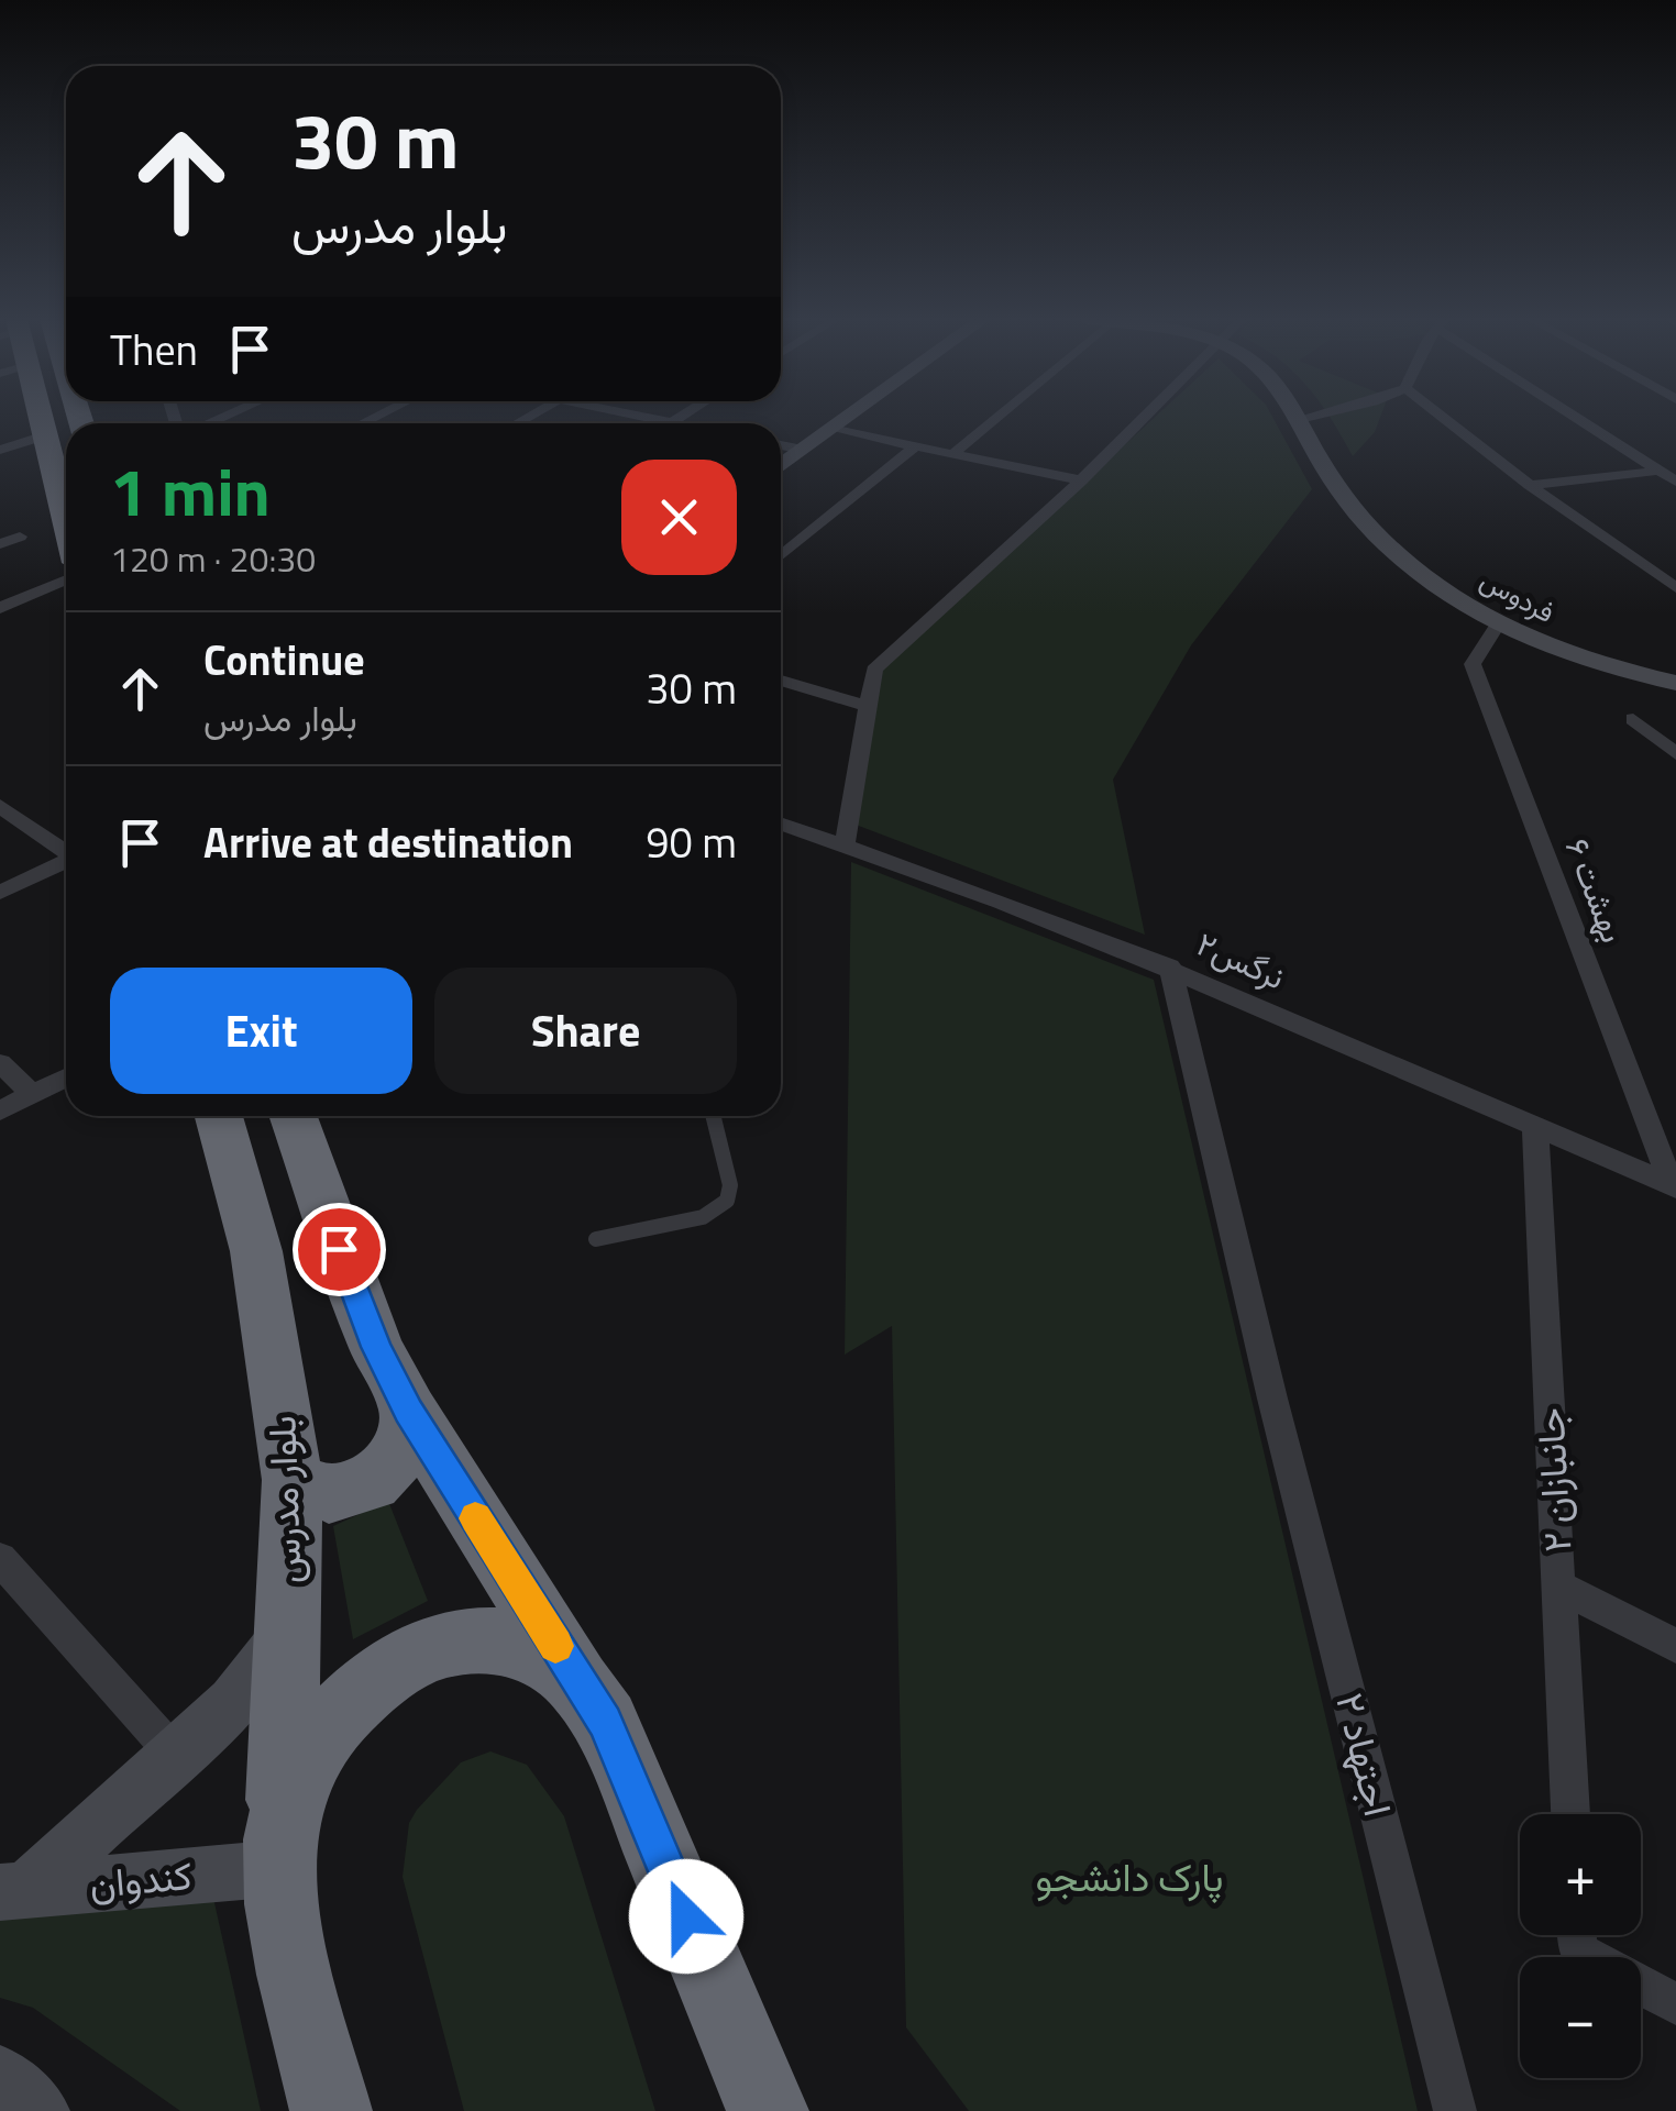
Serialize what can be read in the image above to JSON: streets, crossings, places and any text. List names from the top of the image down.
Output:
{
  "streets": {
    "highway": ["بلوار مدرس"],
    "street": [
      "فردوس",
      "بهشت ۶",
      "نرگس۲",
      "جانبازان ۲",
      "اجتهاد ۲",
      "کندوان"
    ]
  },
  "crossings": [
    ["فردوس", "بهشت ۶"],
    ["بهشت ۶", "نرگس۲"],
    ["نرگس۲", "جانبازان ۲"],
    ["نرگس۲", "اجتهاد ۲"],
    ["بلوار مدرس", "کندوان"]
  ],
  "parks": ["پارک دانشجو"],
  "page": {
    "turn": ["30 m", "بلوار مدرس"],
    "then": "Then",
    "heading": ["1 min", "120 m · 20:30"],
    "list": [
      {
        "name": "Continue",
        "note": "بلوار مدرس",
        "value": "30 m"
      },
      {
        "name": "Arrive at destination",
        "value": "90 m"
      }
    ],
    "buttons": ["Exit", "Share"],
    "map_buttons": ["+", "−"]
  }
}
